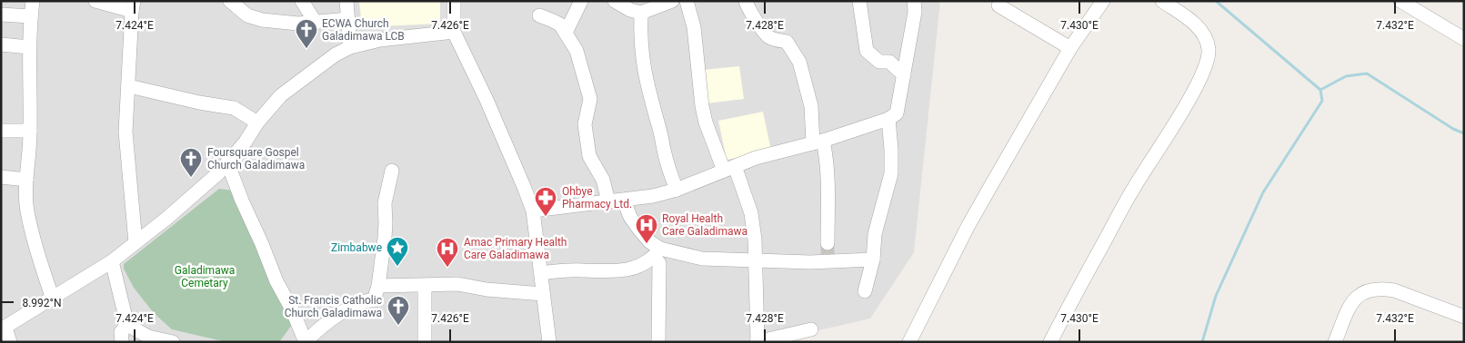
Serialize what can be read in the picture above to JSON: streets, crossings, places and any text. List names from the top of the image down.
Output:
{
  "parks": ["Galadimawa Cemetary"],
  "places": {
    "church": ["ECWA Church Galadimawa LCB", "Foursquare Gospel Church Galadimawa", "St. Francis Catholic Church Galadimawa"],
    "pharmacy": ["Ohbye Pharmacy Ltd."],
    "hospital": ["Royal Health Care Galadimawa", "Amac Primary Health Care Galadimawa"],
    "place": ["Zimbabwe"]
  },
  "coordinates": [
    "7.424°E",
    "7.426°E",
    "7.428°E",
    "7.430°E",
    "7.432°E",
    "8.992°N"
  ]
}
